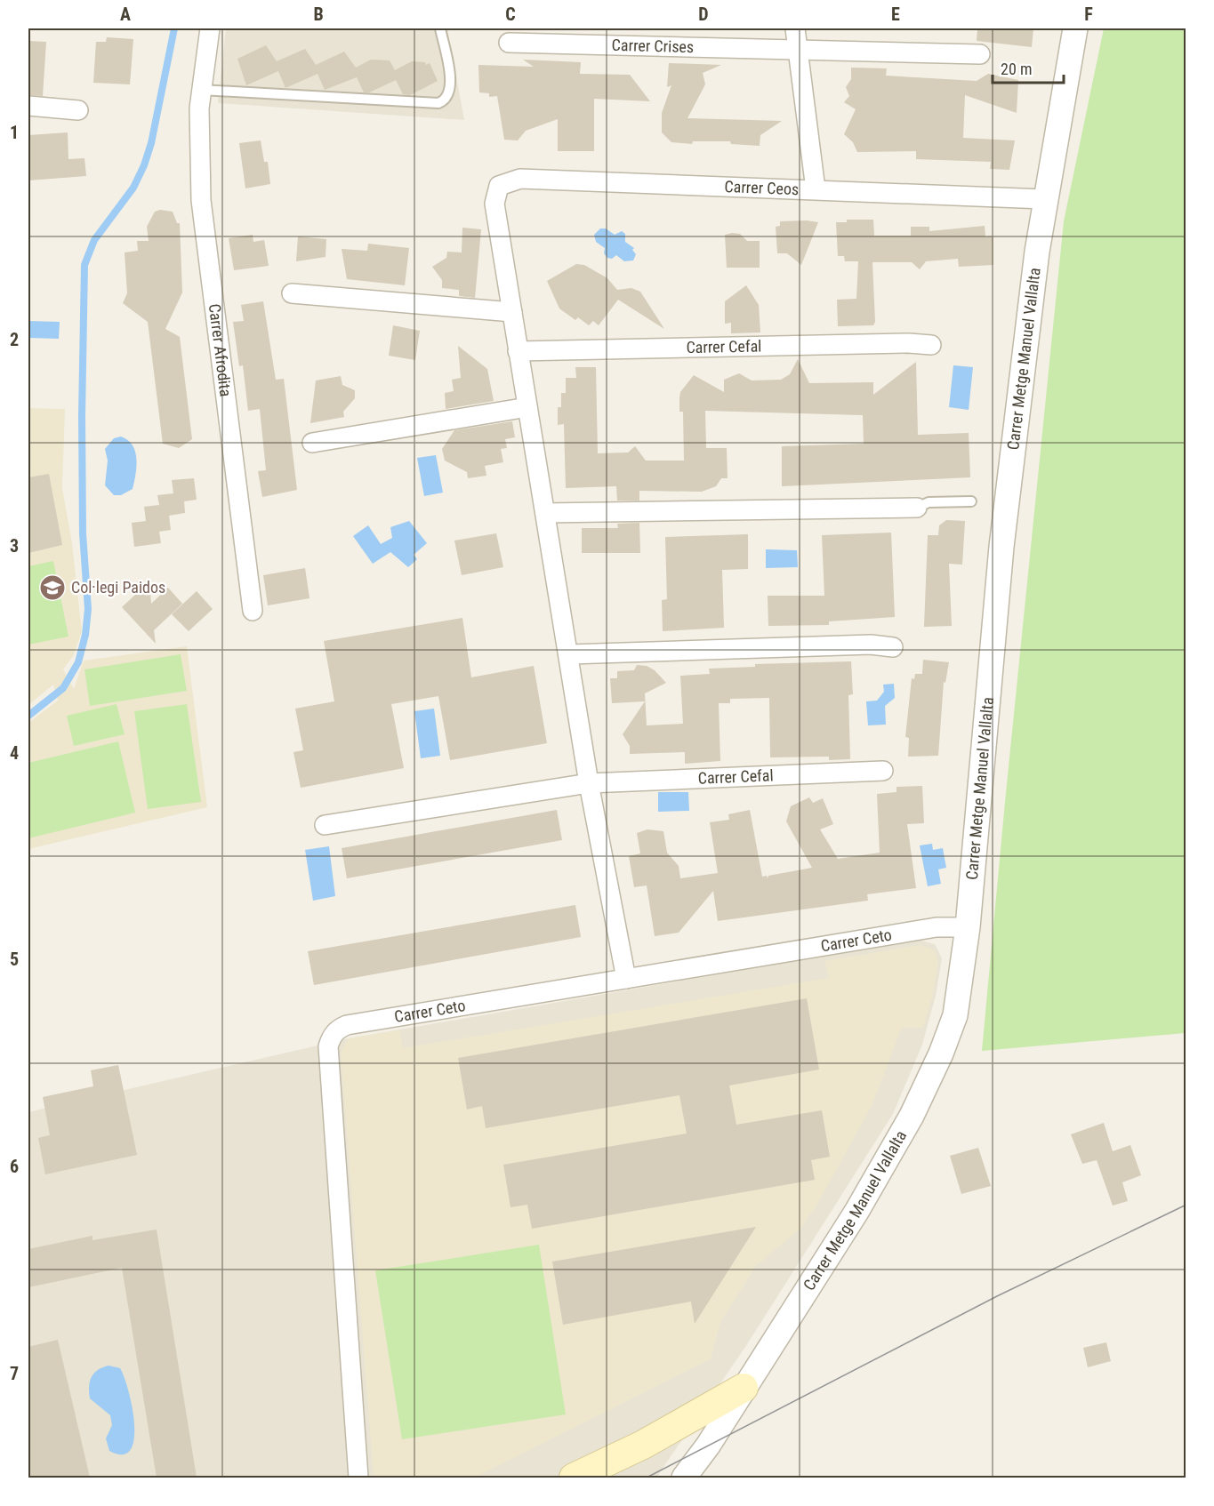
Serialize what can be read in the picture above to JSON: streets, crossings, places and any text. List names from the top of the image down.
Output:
{
  "streets": {
    "street": [
      "Carrer Crises",
      "Carrer Ceos",
      "Carrer Cefal",
      "Carrer Afrodita",
      "Carrer Metge Manuel Vallalta",
      "Carrer Ceto"
    ]
  },
  "crossings": [
    ["Carrer Ceos", "Carrer Metge Manuel Vallalta"],
    ["Carrer Metge Manuel Vallalta", "Carrer Ceto"]
  ],
  "places": {
    "school or university": ["Col·legi Paidos"]
  },
  "scale_bar": "20 m",
  "grid": {
    "columns": [
      "A",
      "B",
      "C",
      "D",
      "E",
      "F"
    ],
    "rows": [
      "1",
      "2",
      "3",
      "4",
      "5",
      "6",
      "7"
    ]
  }
}
